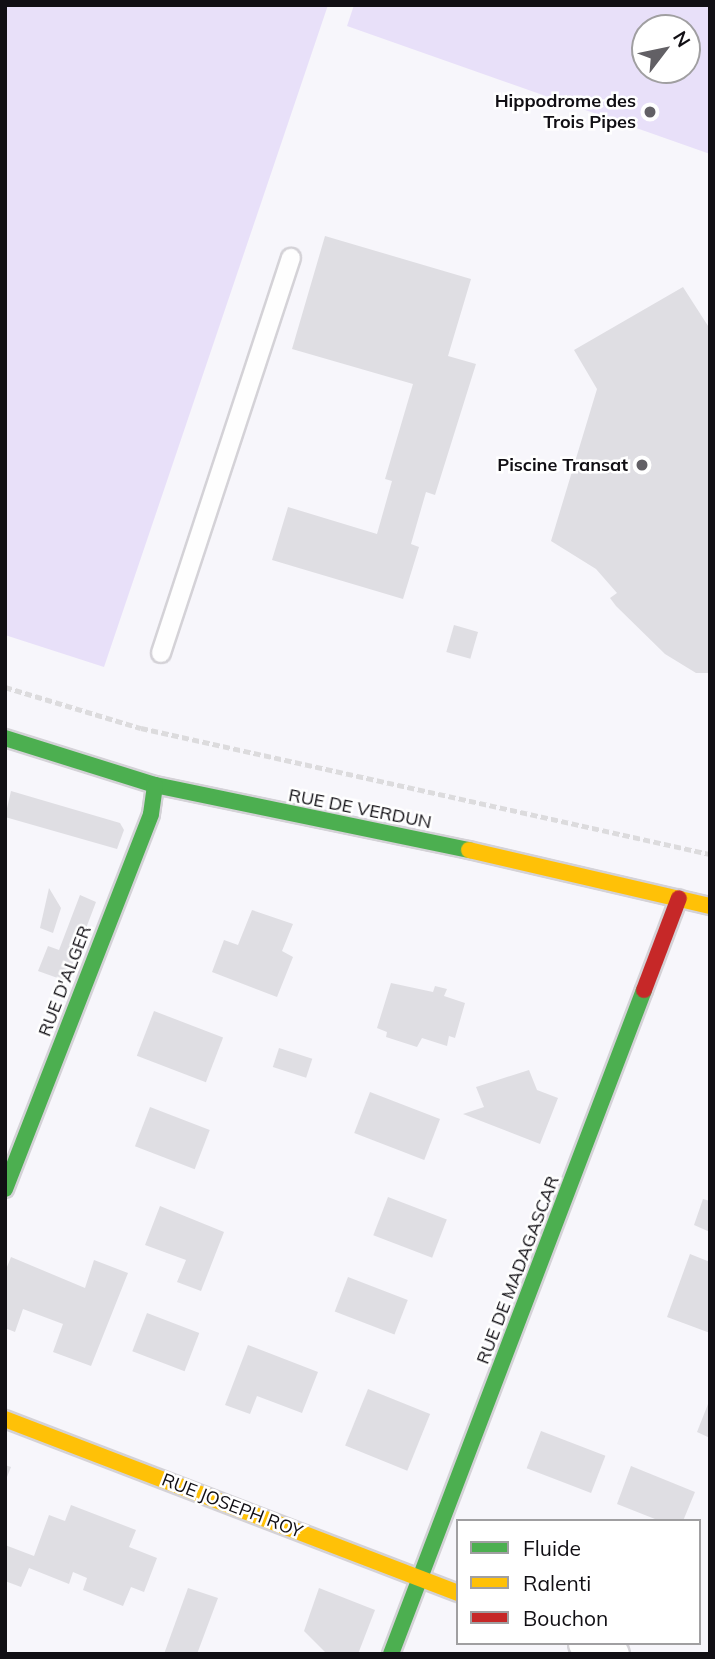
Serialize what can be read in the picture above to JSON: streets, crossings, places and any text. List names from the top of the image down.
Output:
{
  "streets": {
    "street": [
      "RUE DE VERDUN",
      "RUE D'ALGER",
      "RUE DE MADAGASCAR",
      "RUE JOSEPH ROY"
    ]
  },
  "crossings": [
    ["RUE DE VERDUN", "RUE D'ALGER"],
    ["RUE DE VERDUN", "RUE DE MADAGASCAR"],
    ["RUE DE MADAGASCAR", "RUE JOSEPH ROY"]
  ],
  "places": ["Hippodrome des Trois Pipes", "Piscine Transat"],
  "legend": ["Fluide", "Ralenti", "Bouchon"],
  "north": "top right"
}
